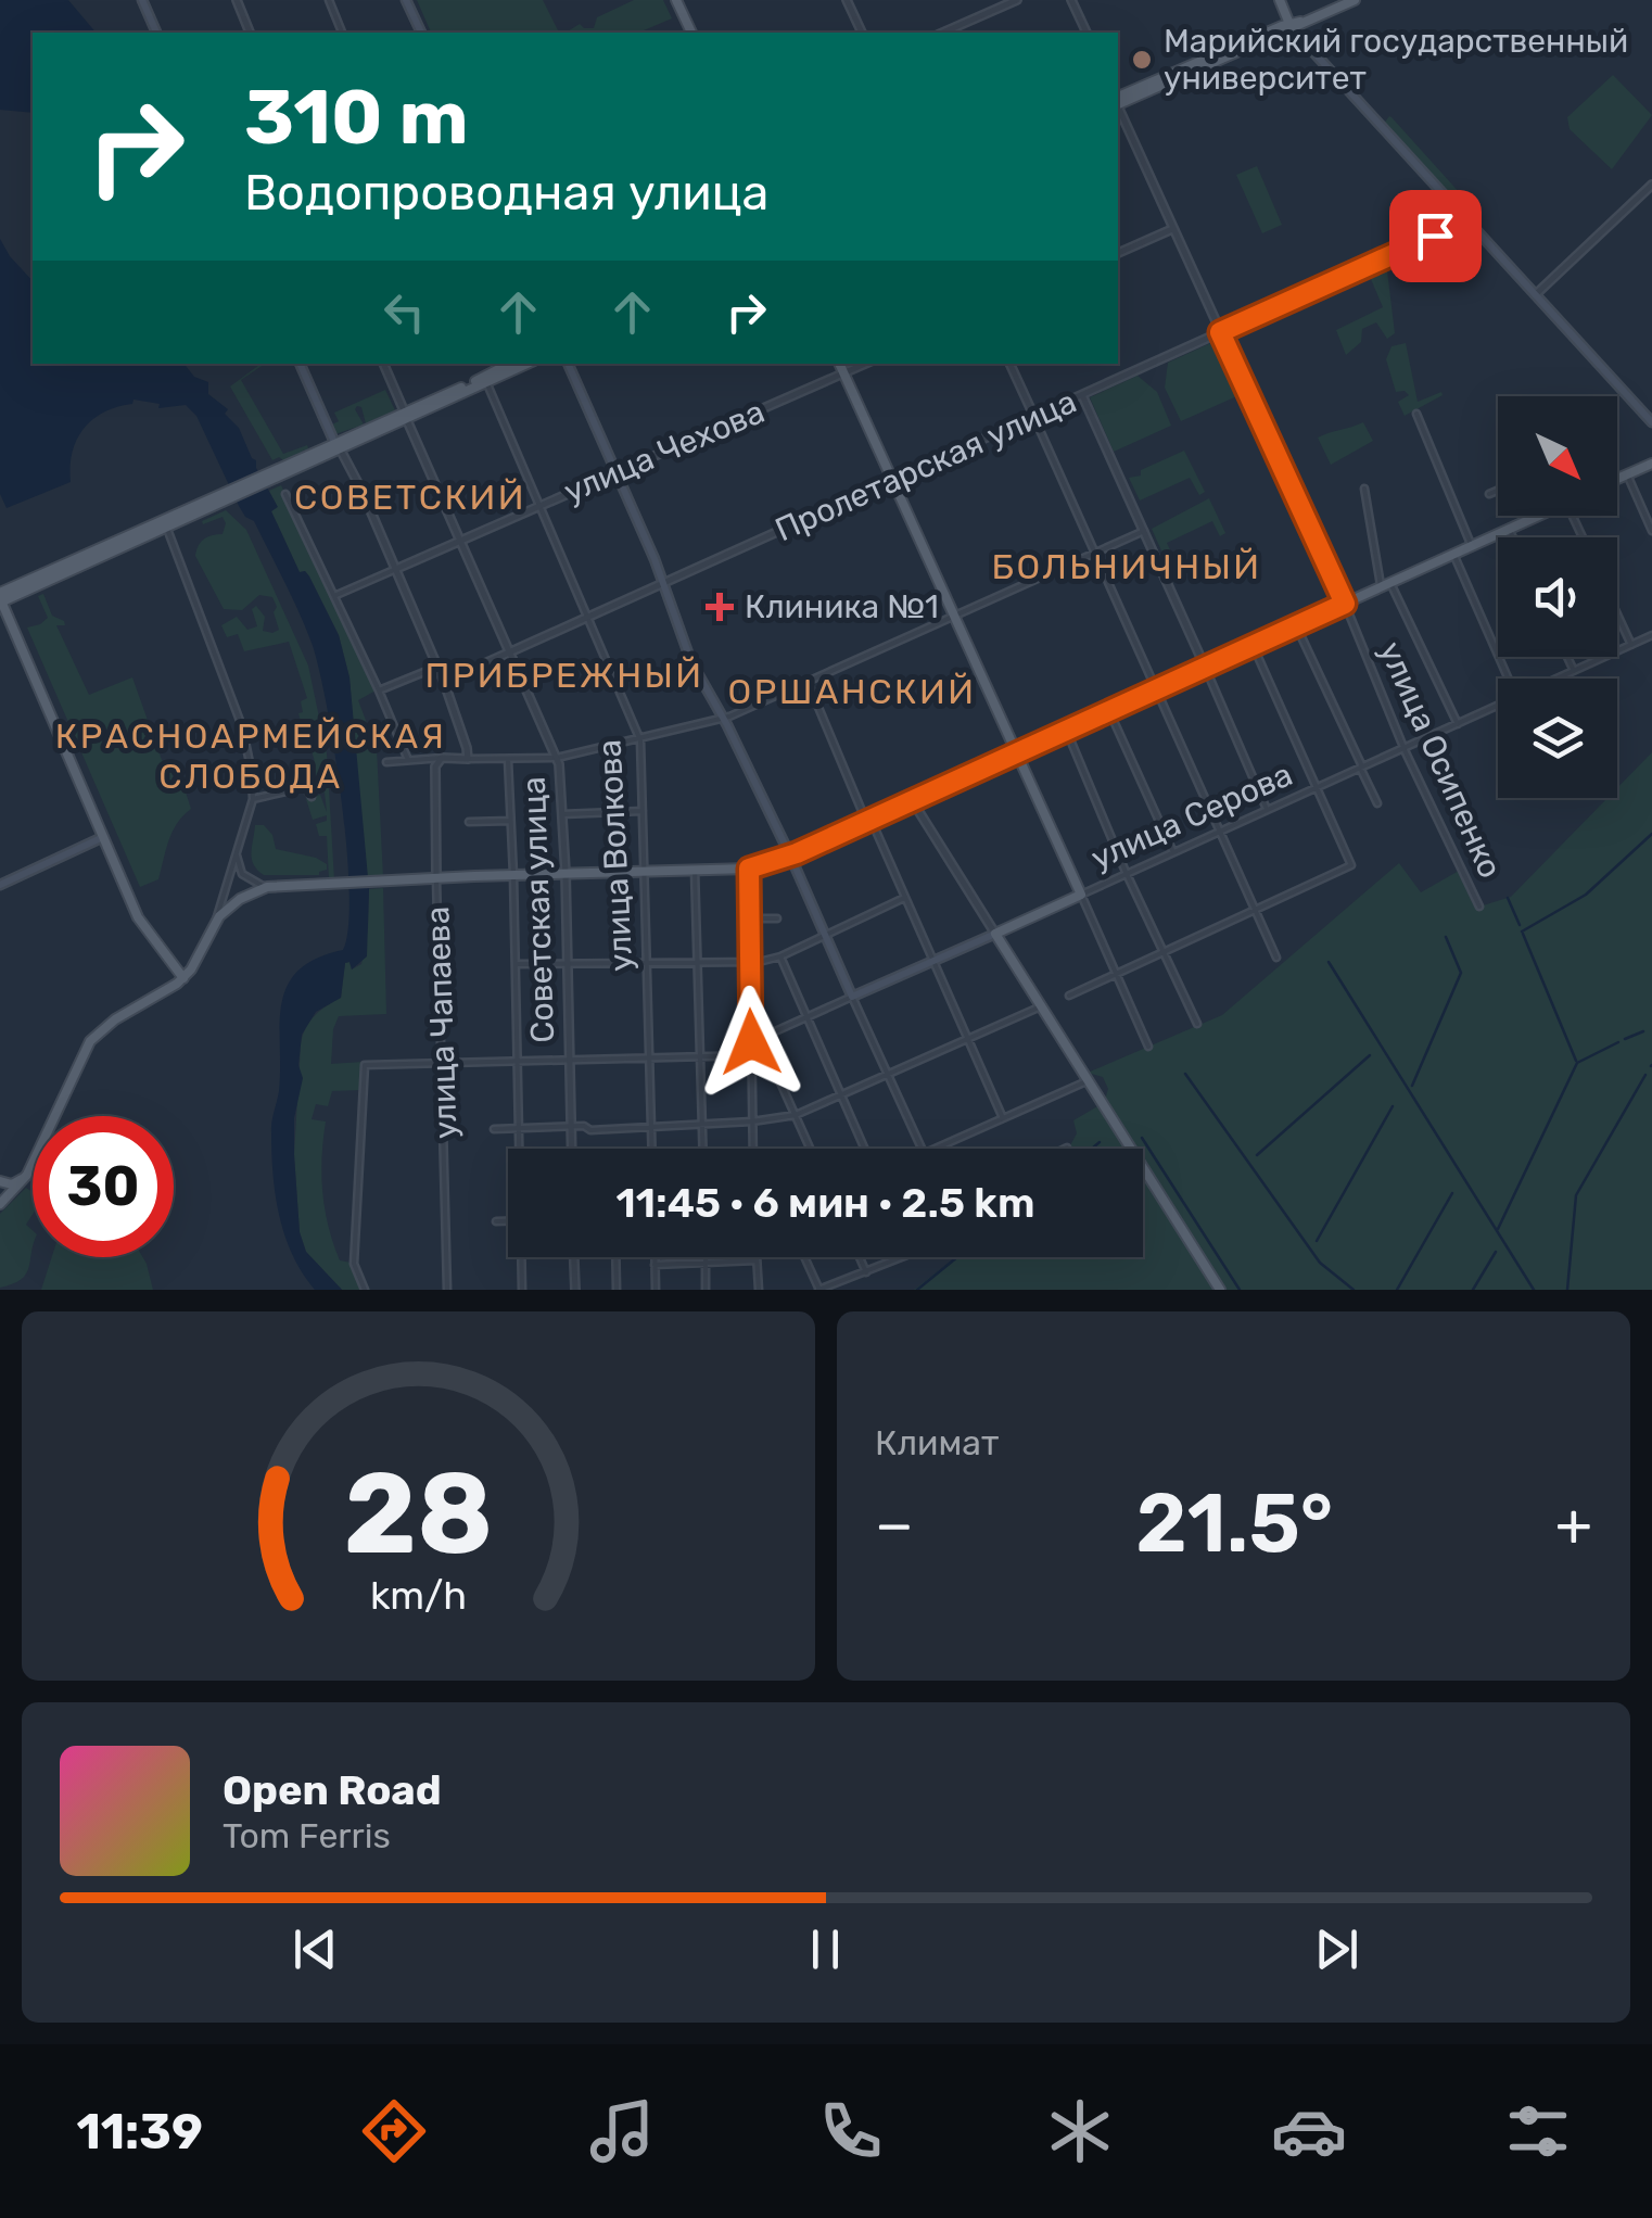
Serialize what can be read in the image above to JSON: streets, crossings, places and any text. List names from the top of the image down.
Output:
{
  "streets": {
    "main road": ["улица Серова"],
    "street": [
      "улица Чехова",
      "Пролетарская улица",
      "улица Осипенко",
      "улица Волкова",
      "Советская улица",
      "улица Чапаева"
    ]
  },
  "crossings": [
    ["улица Чехова", "улица Волкова"],
    ["улица Чехова", "Советская улица"],
    ["Пролетарская улица", "улица Осипенко"],
    ["Пролетарская улица", "улица Волкова"],
    ["Пролетарская улица", "Советская улица"],
    ["улица Осипенко", "улица Серова"]
  ],
  "districts": [
    "СОВЕТСКИЙ",
    "БОЛЬНИЧНЫЙ",
    "ПРИБРЕЖНЫЙ",
    "ОРШАНСКИЙ",
    "КРАСНОАРМЕЙСКАЯ СЛОБОДА"
  ],
  "places": {
    "other": ["Марийский государственный университет"],
    "health": ["Клиника №1"]
  },
  "north": "bottom right",
  "page": {
    "turn": ["310 m", "Водопроводная улица"],
    "limit": "30",
    "trip": "11:45 · 6 мин · 2.5 km",
    "tile": "Климат",
    "heat": ["−", "21.5°", "+"],
    "song": ["Open Road", "Tom Ferris"],
    "tabs": "11:39",
    "gauge": ["28", "km/h"]
  }
}
